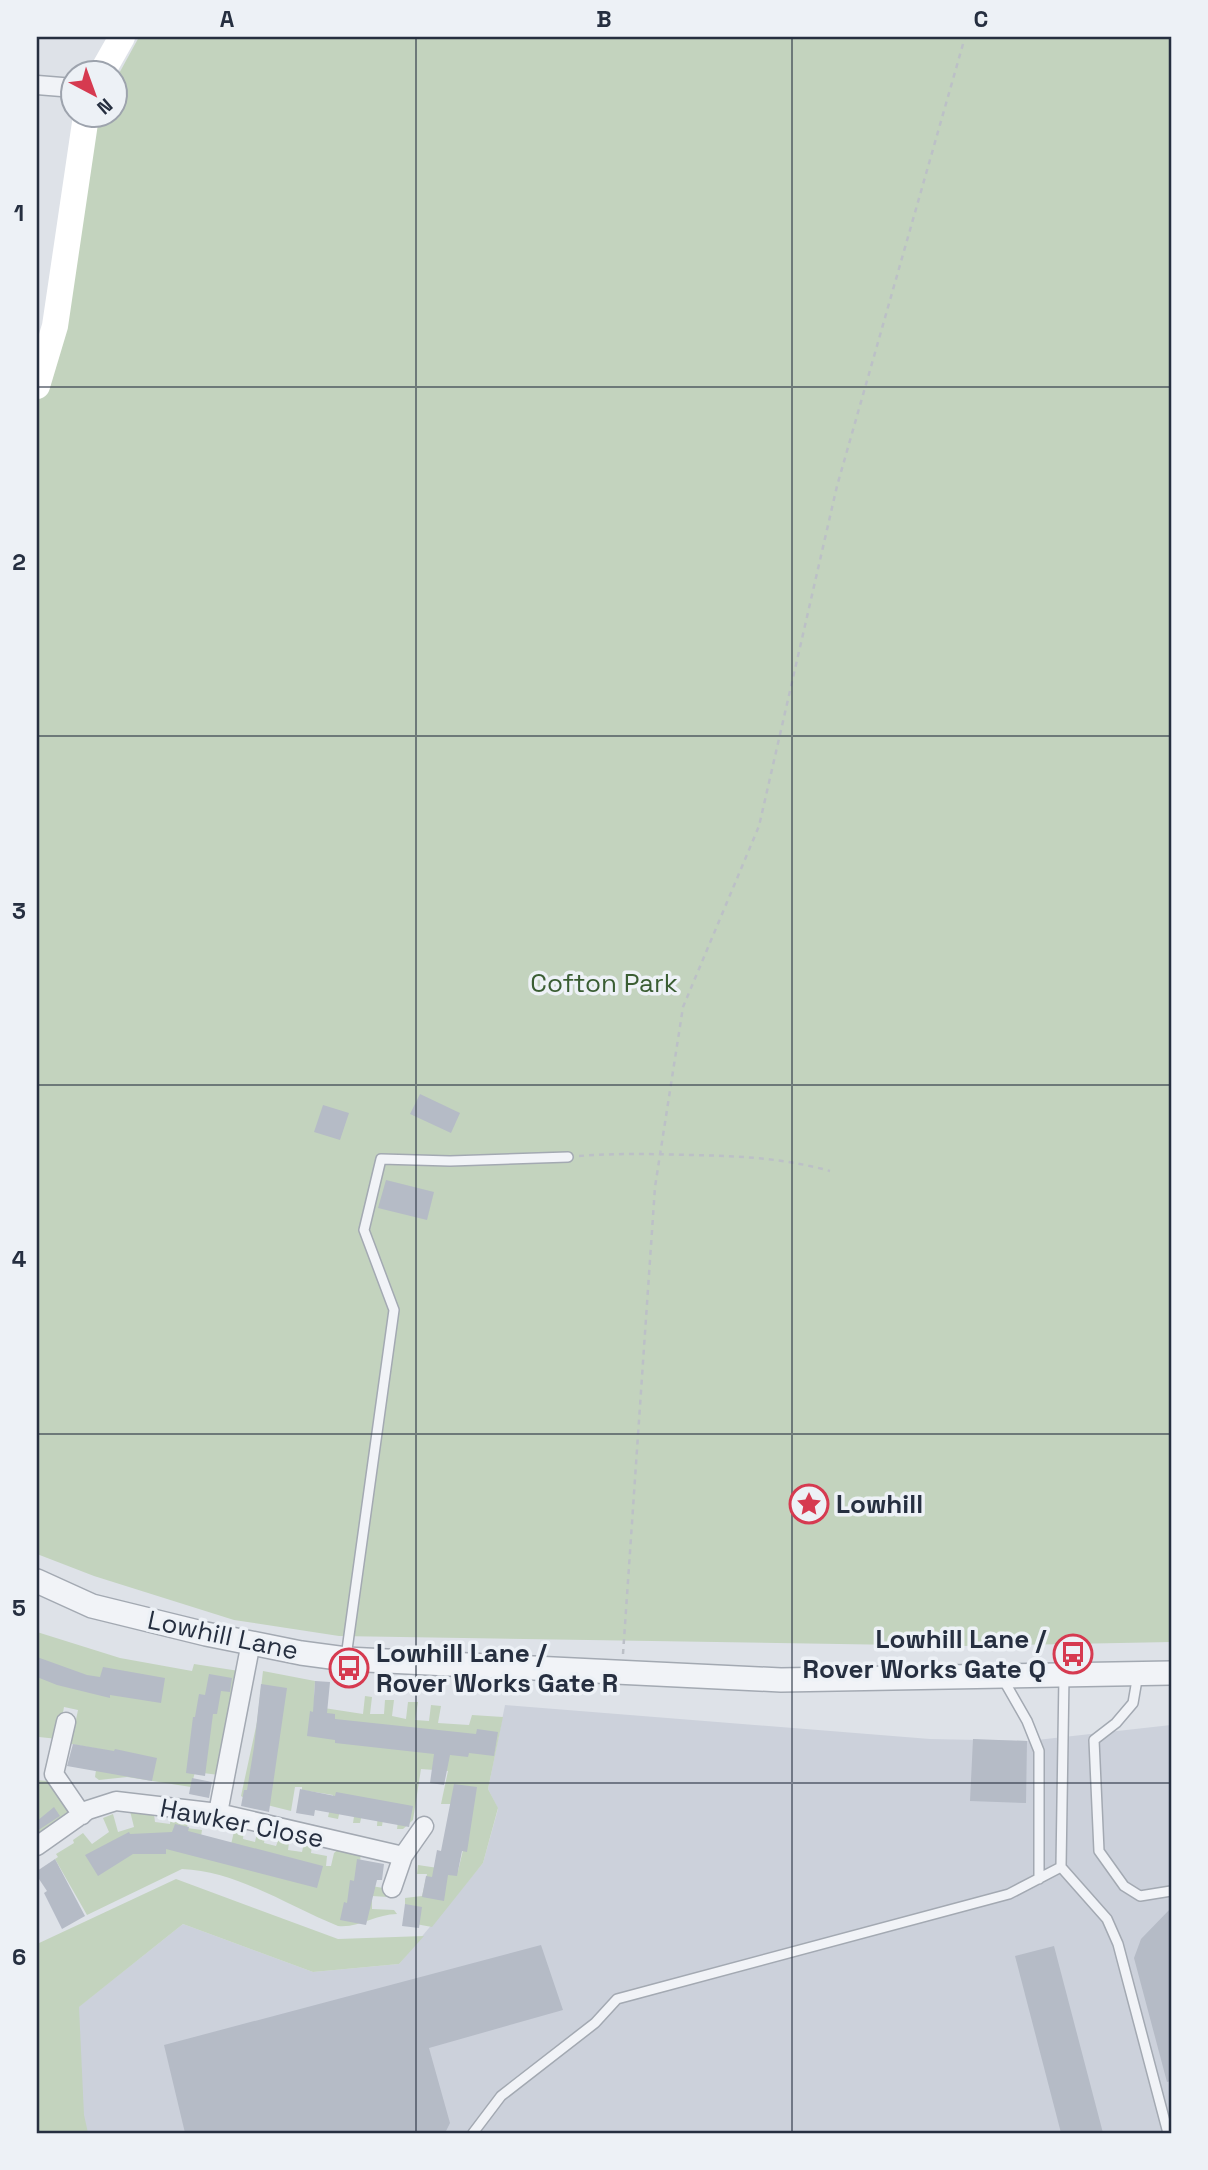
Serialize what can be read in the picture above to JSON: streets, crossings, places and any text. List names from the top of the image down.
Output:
{
  "streets": {
    "street": ["Lowhill Lane", "Hawker Close"]
  },
  "parks": ["Cofton Park"],
  "places": {
    "place": ["Lowhill"],
    "bus stop": ["Lowhill Lane / Rover Works Gate Q", "Lowhill Lane / Rover Works Gate R"]
  },
  "north": "bottom right",
  "grid": {
    "columns": ["A", "B", "C"],
    "rows": [
      "1",
      "2",
      "3",
      "4",
      "5",
      "6"
    ]
  }
}
